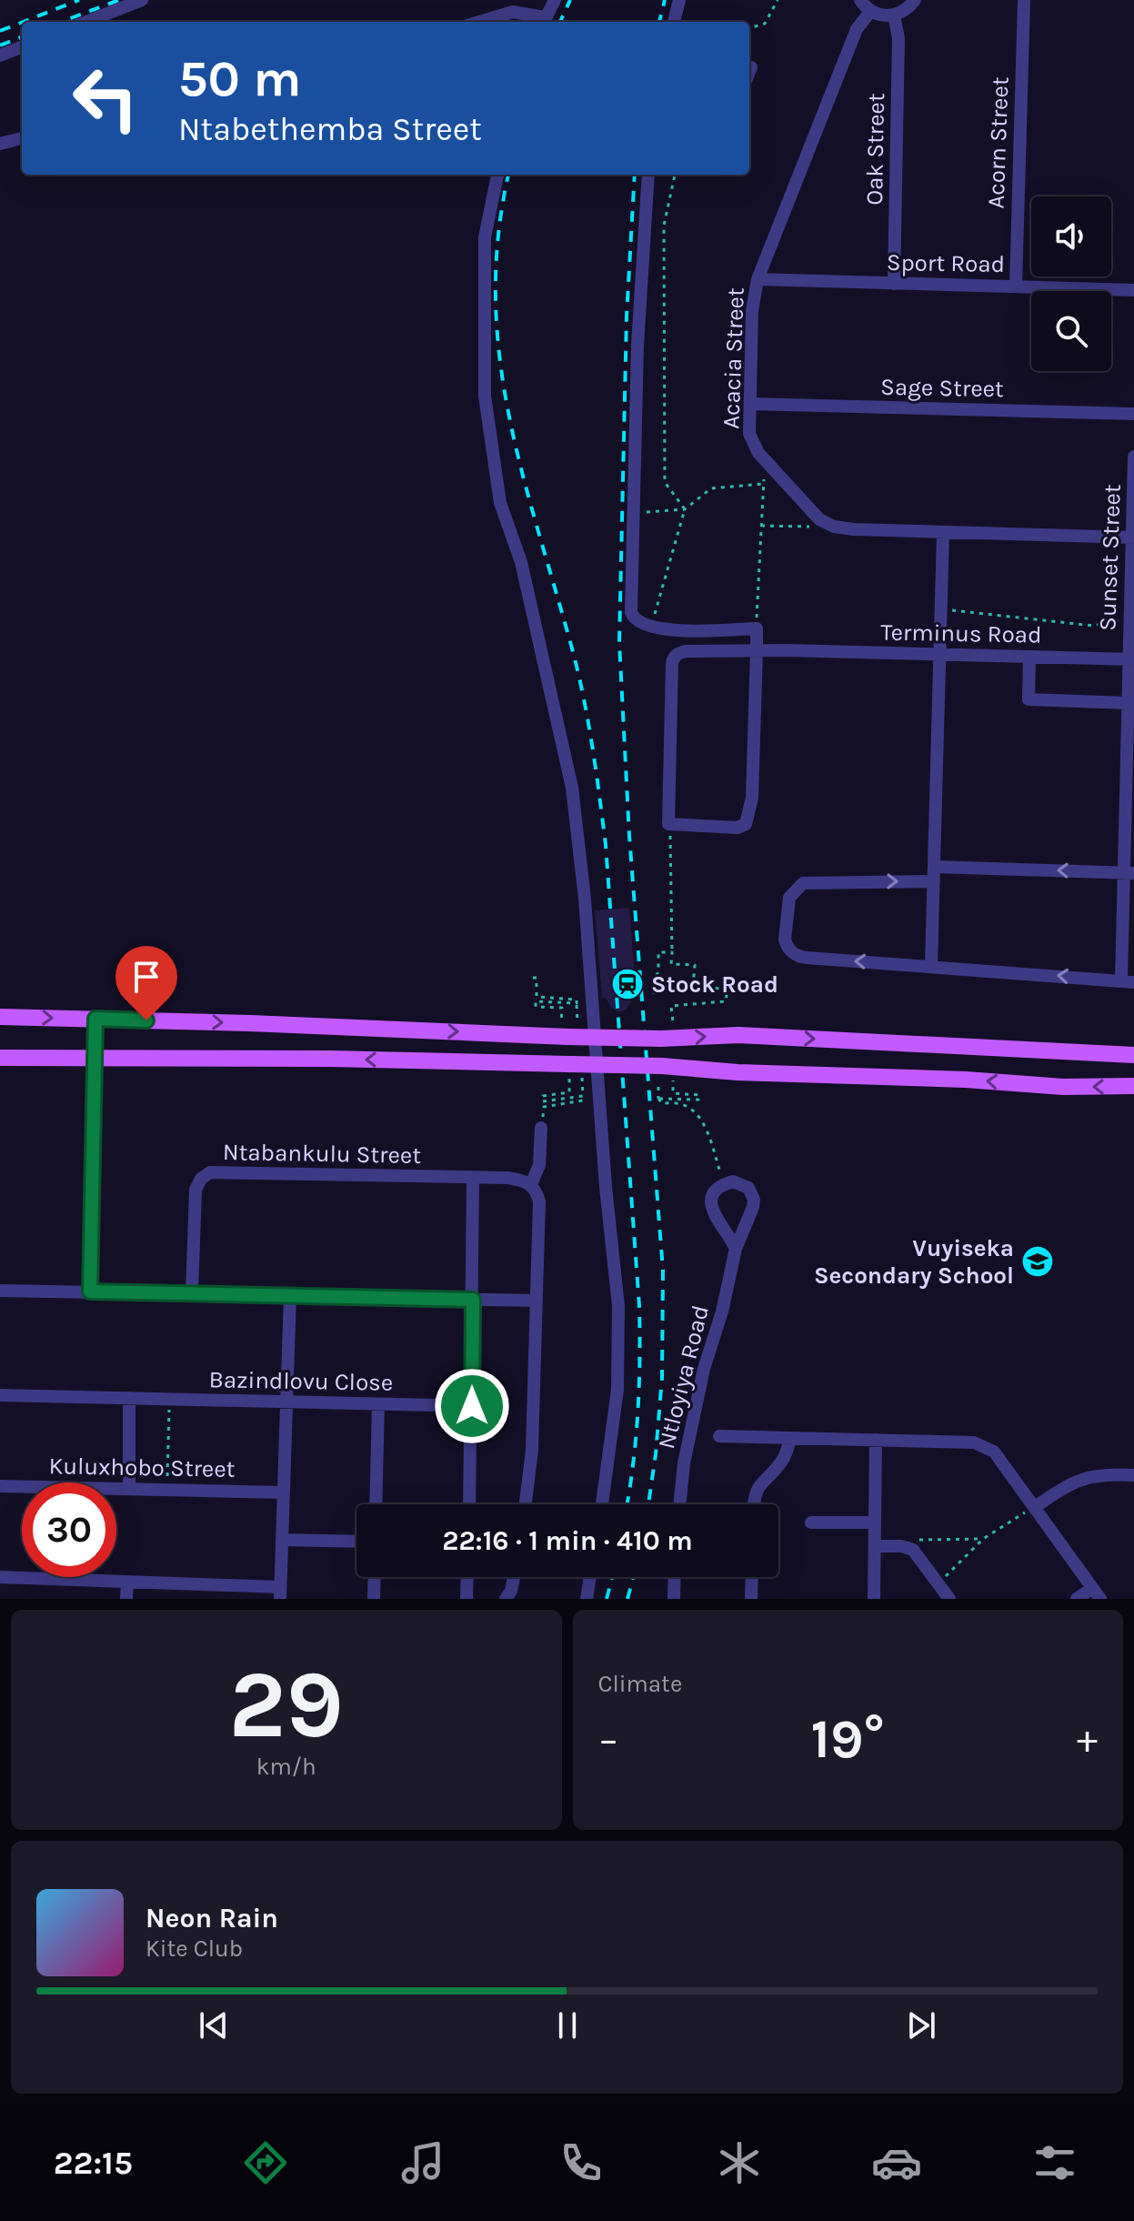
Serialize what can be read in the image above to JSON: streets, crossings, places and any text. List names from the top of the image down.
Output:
{
  "streets": {
    "street": [
      "Acorn Street",
      "Oak Street",
      "Sport Road",
      "Acacia Street",
      "Sage Street",
      "Sunset Street",
      "Terminus Road",
      "Ntabankulu Street",
      "Ntloyiya Road",
      "Bazindlovu Close",
      "Kuluxhobo Street"
    ]
  },
  "crossings": [
    ["Acorn Street", "Sport Road"],
    ["Oak Street", "Sport Road"],
    ["Sport Road", "Acacia Street"],
    ["Acacia Street", "Sage Street"],
    ["Acacia Street", "Sunset Street"],
    ["Sunset Street", "Terminus Road"]
  ],
  "places": {
    "station": ["Stock Road"],
    "school or university": ["Vuyiseka Secondary School"]
  },
  "page": {
    "turn": ["50 m", "Ntabethemba Street"],
    "limit": "30",
    "trip": "22:16 · 1 min · 410 m",
    "tile": [
      ["29", "km/h"],
      "Climate"
    ],
    "heat": ["−", "19°", "+"],
    "song": ["Neon Rain", "Kite Club"],
    "tabs": "22:15"
  }
}
